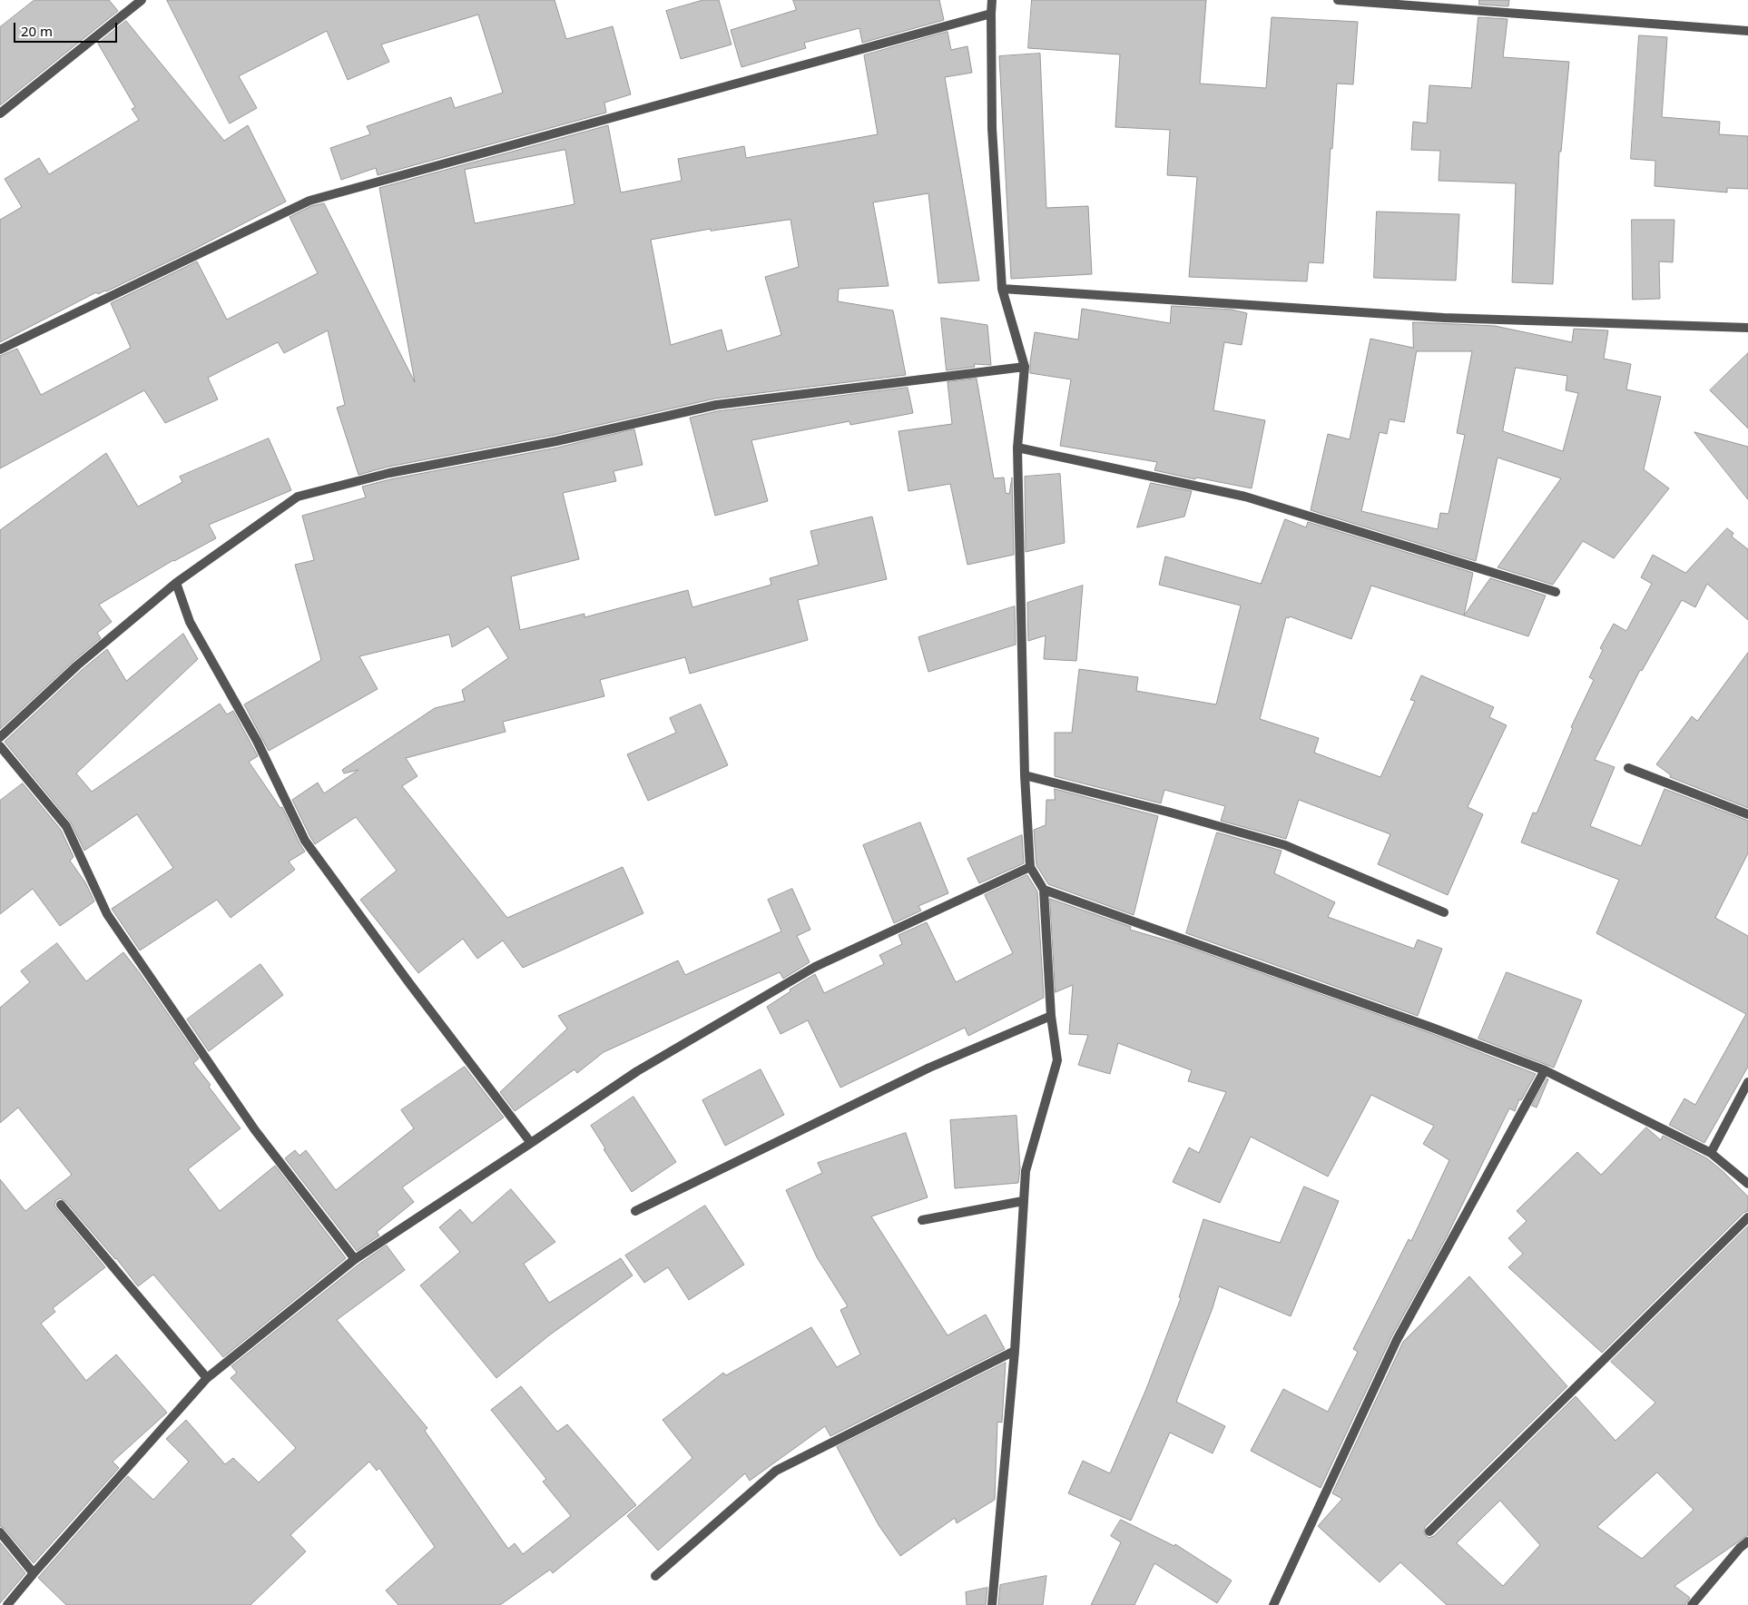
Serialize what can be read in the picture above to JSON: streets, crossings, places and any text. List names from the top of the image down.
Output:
{
  "scale_bar": "20 m"
}
